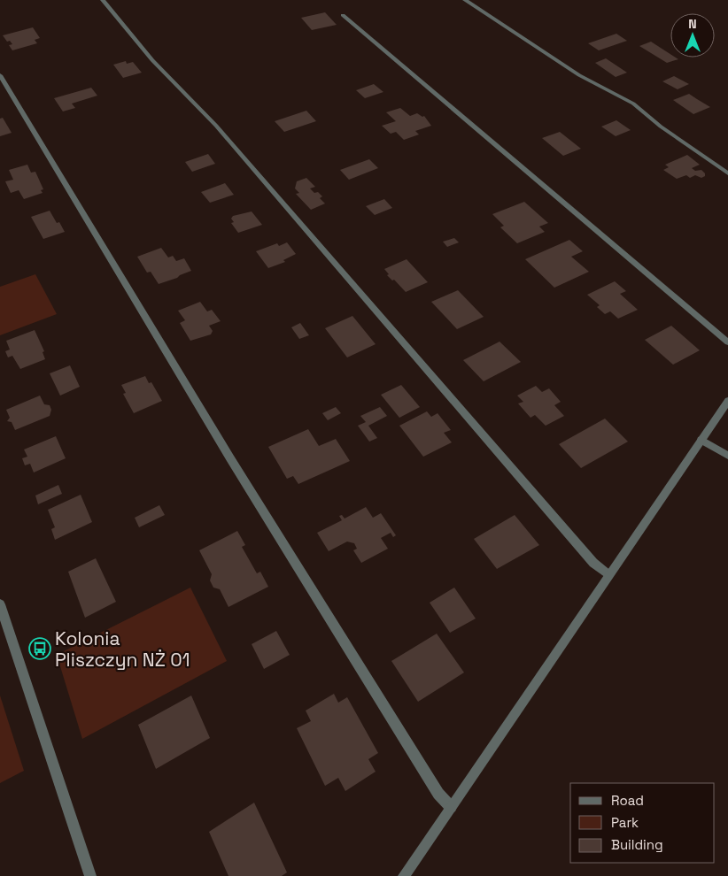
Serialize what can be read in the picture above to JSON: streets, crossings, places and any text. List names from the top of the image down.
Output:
{
  "places": {
    "bus stop": ["Kolonia Pliszczyn NŻ 01"]
  },
  "legend": ["Road", "Park", "Building"],
  "north": "top"
}
